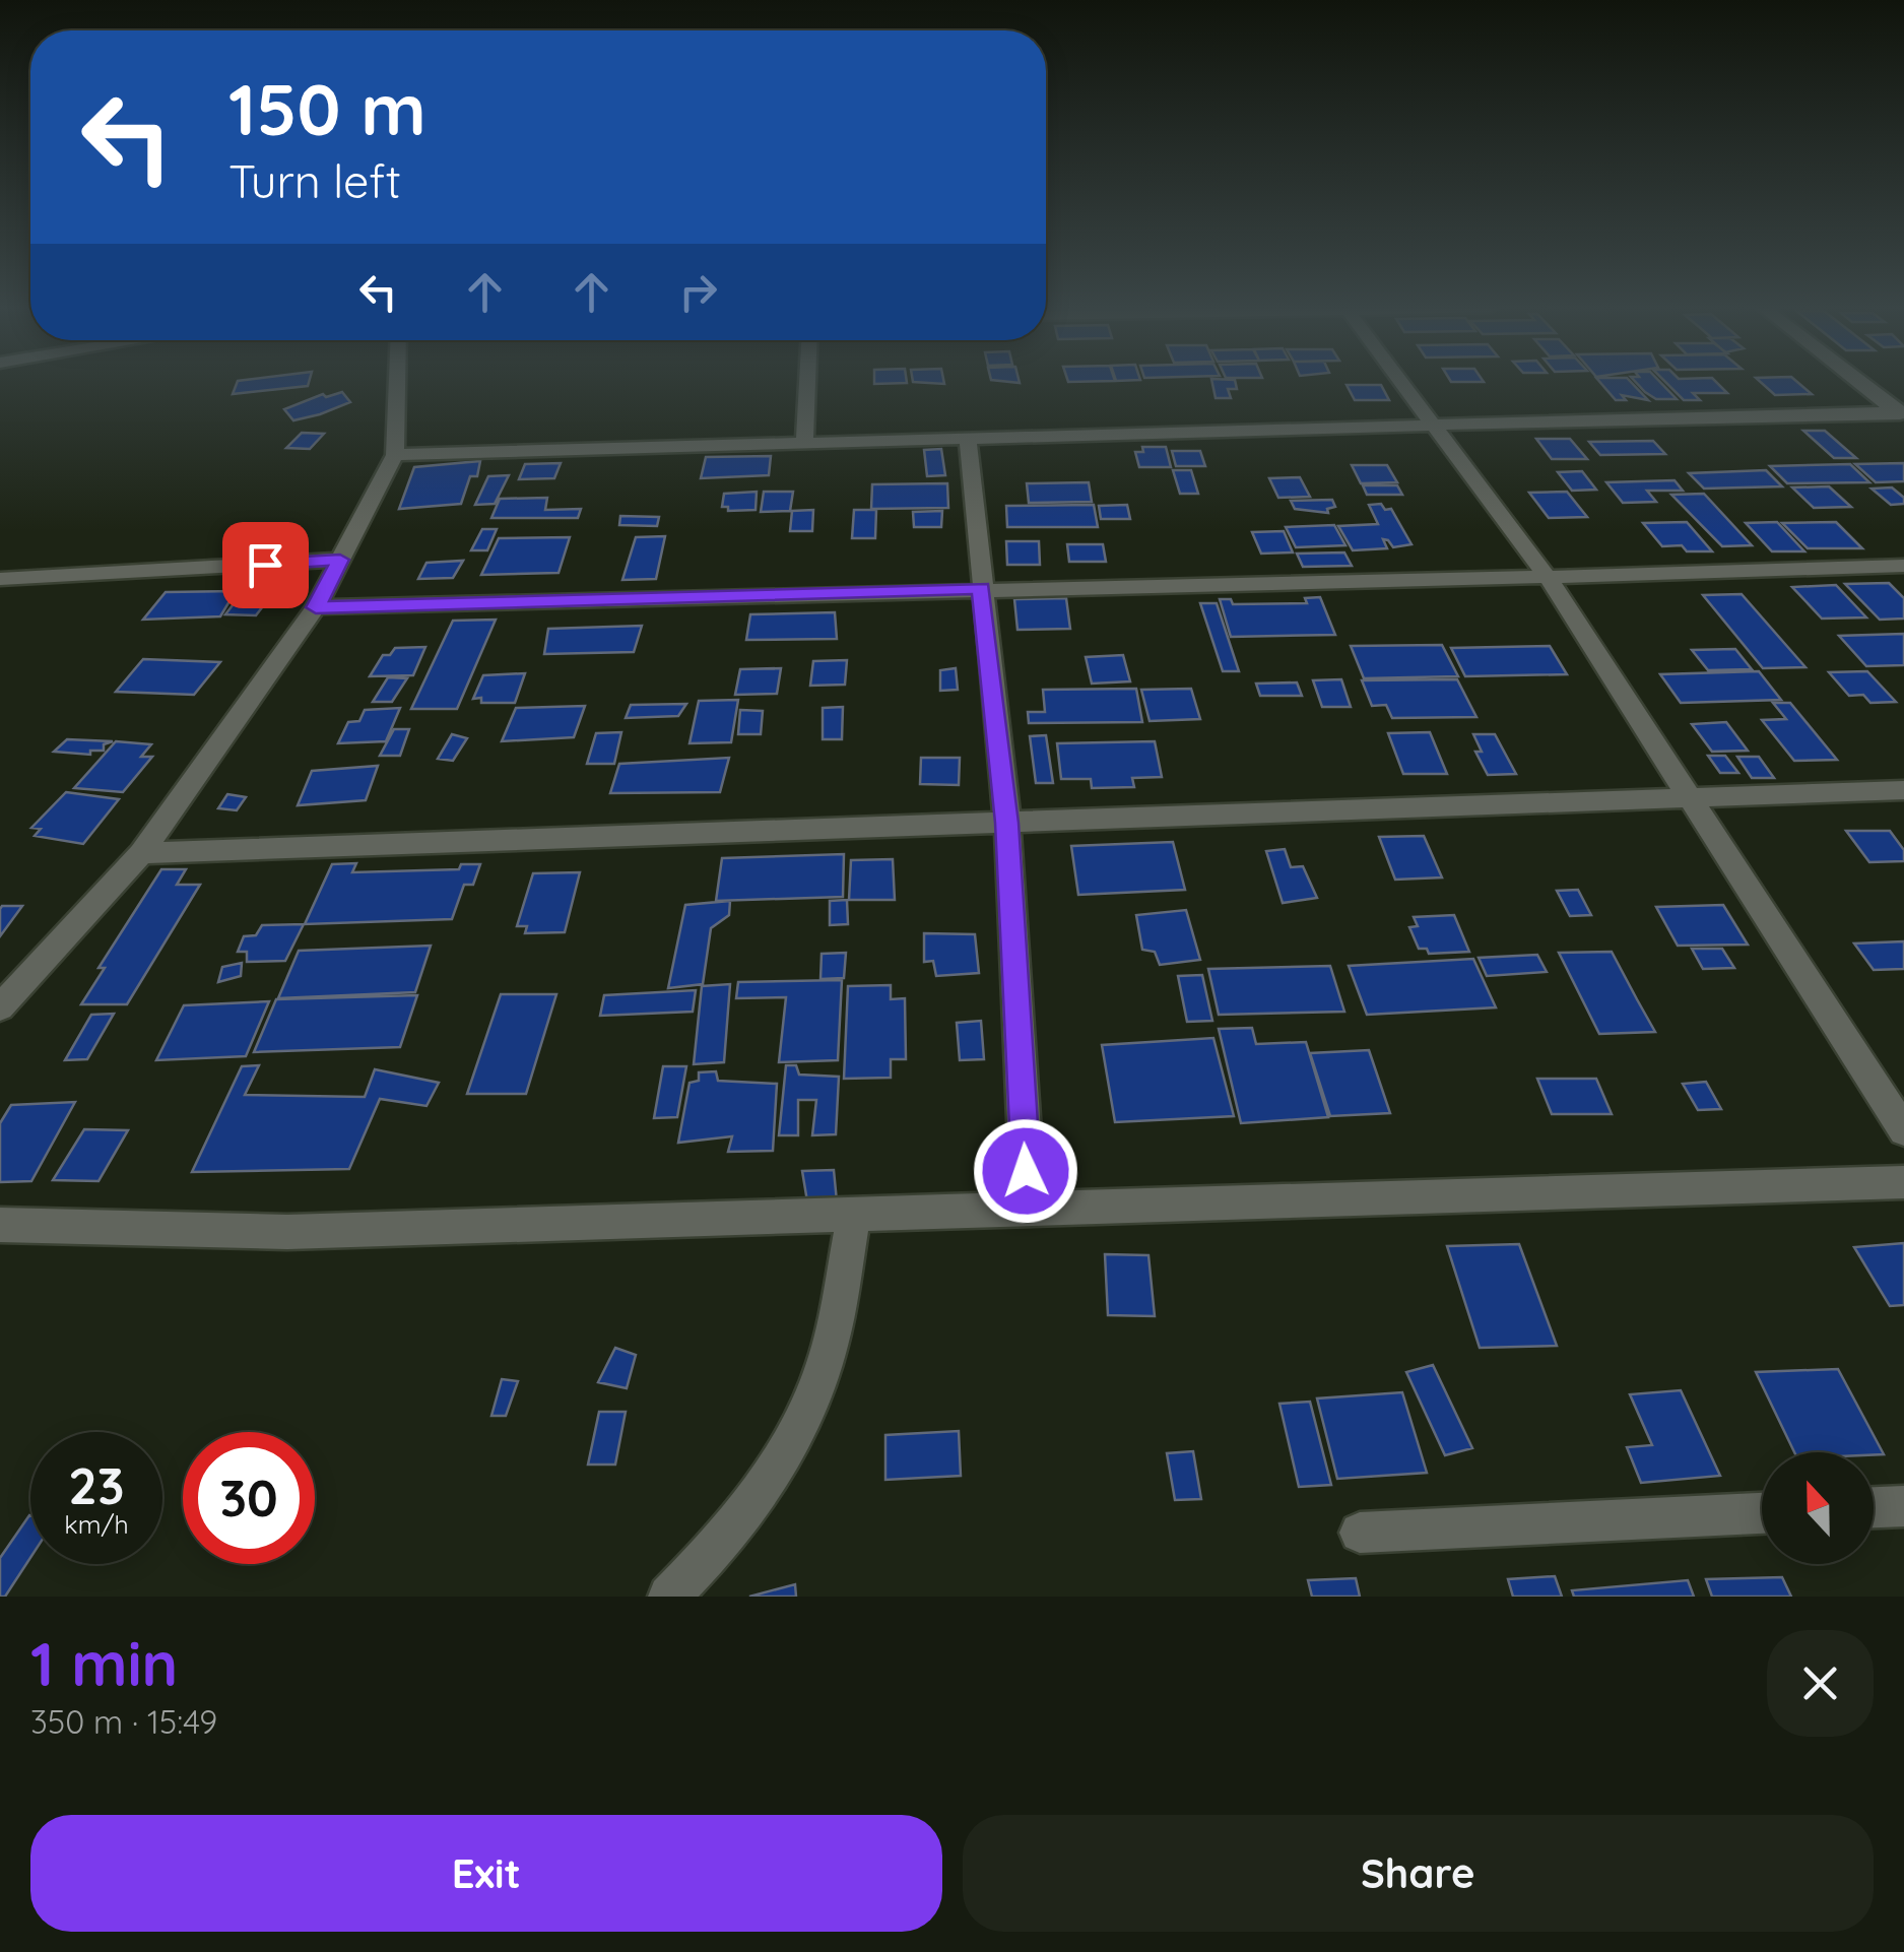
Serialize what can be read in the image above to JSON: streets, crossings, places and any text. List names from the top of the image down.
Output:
{
  "north": "top",
  "page": {
    "turn": ["150 m", "Turn left"],
    "speed": "23 km/h",
    "limit": "30",
    "heading": ["1 min", "350 m · 15:49"],
    "buttons": ["Exit", "Share"]
  }
}
